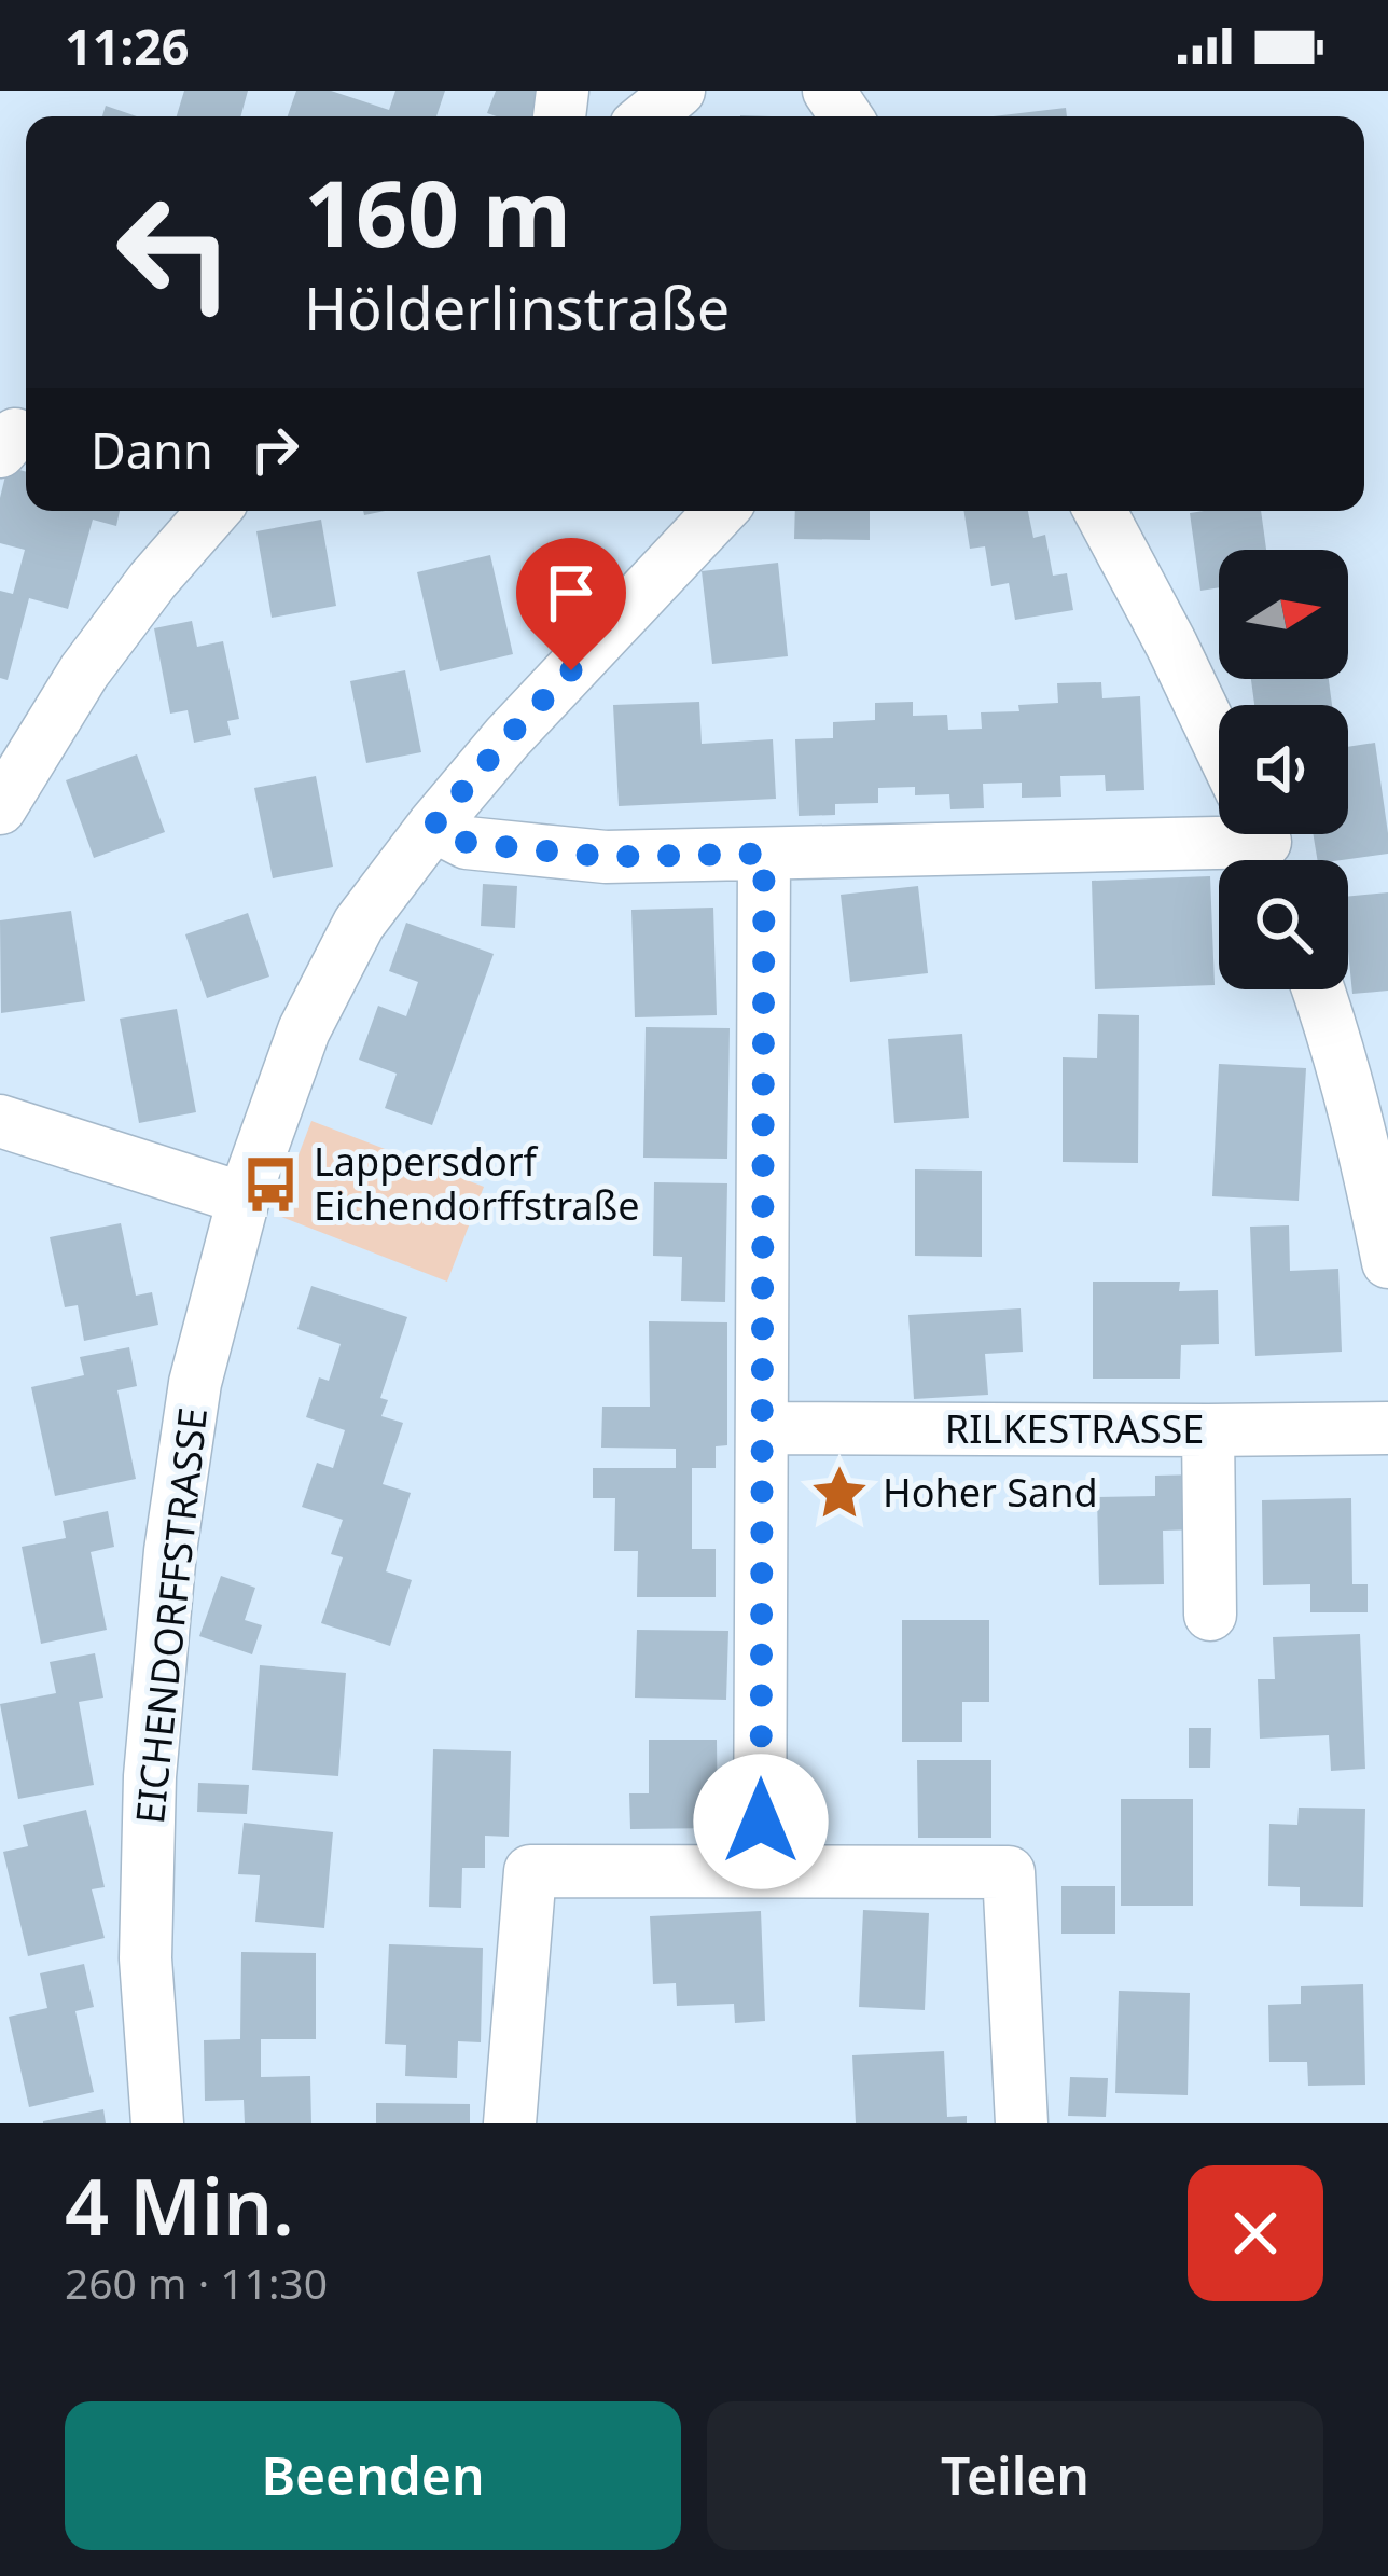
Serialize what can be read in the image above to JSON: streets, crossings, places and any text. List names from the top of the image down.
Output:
{
  "streets": {
    "street": ["RILKESTRASSE", "EICHENDORFFSTRASSE"]
  },
  "places": {
    "bus stop": ["Lappersdorf Eichendorffstraße"],
    "place": ["Hoher Sand"]
  },
  "north": "right",
  "page": {
    "status": "11:26",
    "turn": ["160 m", "Hölderlinstraße"],
    "then": "Dann",
    "heading": ["4 Min.", "260 m · 11:30"],
    "buttons": ["Beenden", "Teilen"]
  }
}
